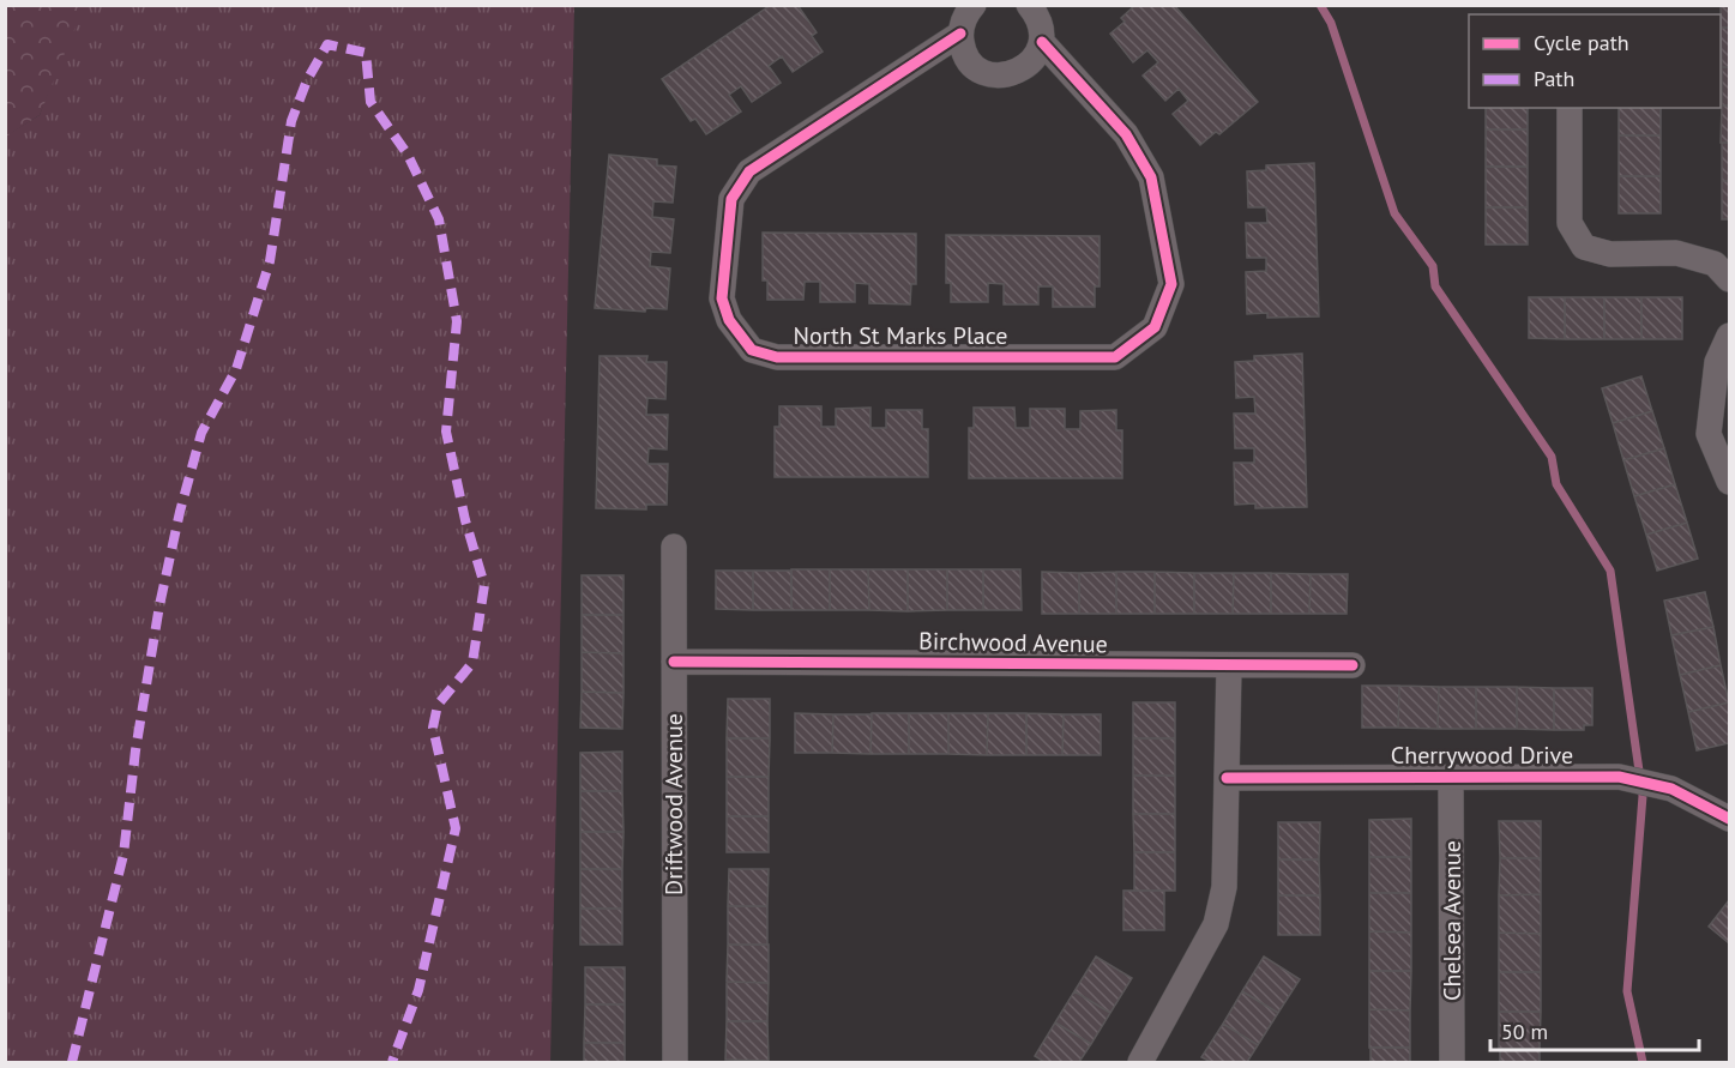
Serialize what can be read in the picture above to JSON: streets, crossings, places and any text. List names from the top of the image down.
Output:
{
  "streets": {
    "street": [
      "North St Marks Place",
      "Birchwood Avenue",
      "Cherrywood Drive",
      "Driftwood Avenue",
      "Chelsea Avenue"
    ]
  },
  "crossings": [
    ["Birchwood Avenue", "Driftwood Avenue"],
    ["Cherrywood Drive", "Chelsea Avenue"]
  ],
  "legend": ["Cycle path", "Path"],
  "scale_bar": "50 m"
}
